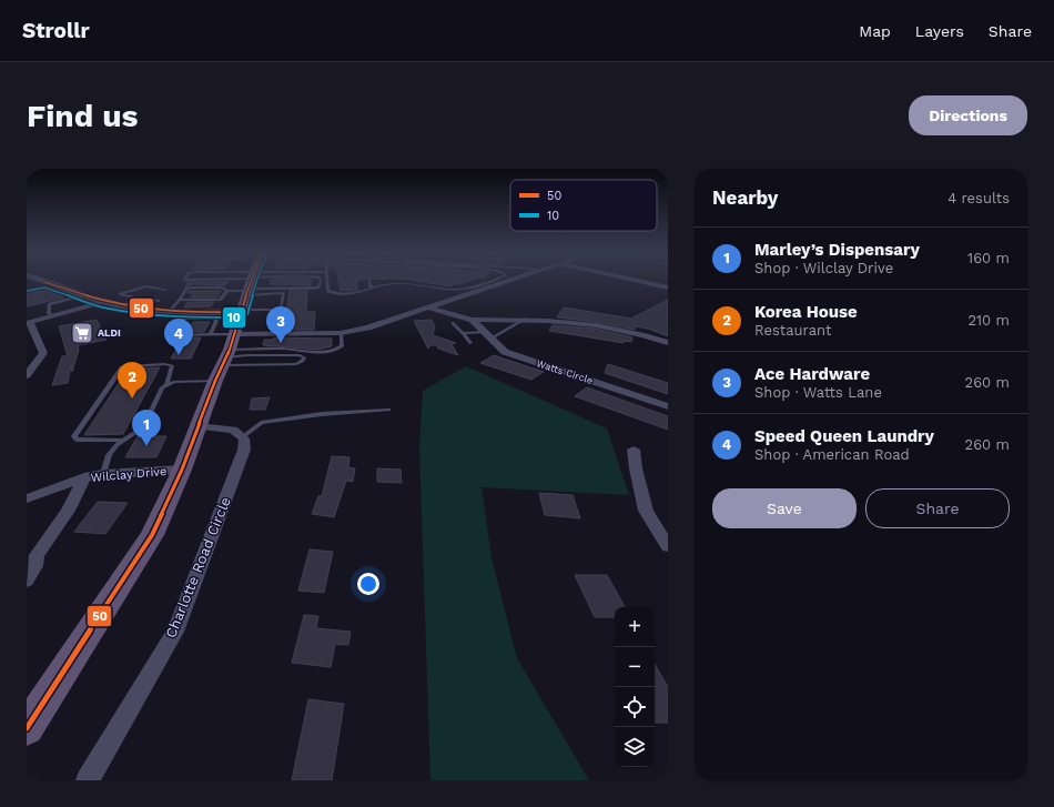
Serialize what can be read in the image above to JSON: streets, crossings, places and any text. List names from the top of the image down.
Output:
{
  "streets": {
    "street": ["Watts Circle", "Wilclay Drive", "Charlotte Road Circle"]
  },
  "places": {
    "supermarket": ["ALDI"]
  },
  "lines": ["transit line 50", "transit line 10"],
  "legend": ["50", "10"],
  "page": {
    "header": "Strollr",
    "nav": ["Map", "Layers", "Share"],
    "buttons": [
      "Directions",
      ["Save", "Share"]
    ],
    "title": "Find us",
    "heading": ["Nearby", "4 results"],
    "list": [
      {
        "mark": "1",
        "name": "Marley’s Dispensary",
        "note": "Shop · Wilclay Drive",
        "value": "160 m"
      },
      {
        "mark": "2",
        "name": "Korea House",
        "note": "Restaurant",
        "value": "210 m"
      },
      {
        "mark": "3",
        "name": "Ace Hardware",
        "note": "Shop · Watts Lane",
        "value": "260 m"
      },
      {
        "mark": "4",
        "name": "Speed Queen Laundry",
        "note": "Shop · American Road",
        "value": "260 m"
      }
    ],
    "pins": [
      "3",
      "4",
      "2",
      "1"
    ],
    "map_buttons": ["+", "−"]
  }
}
